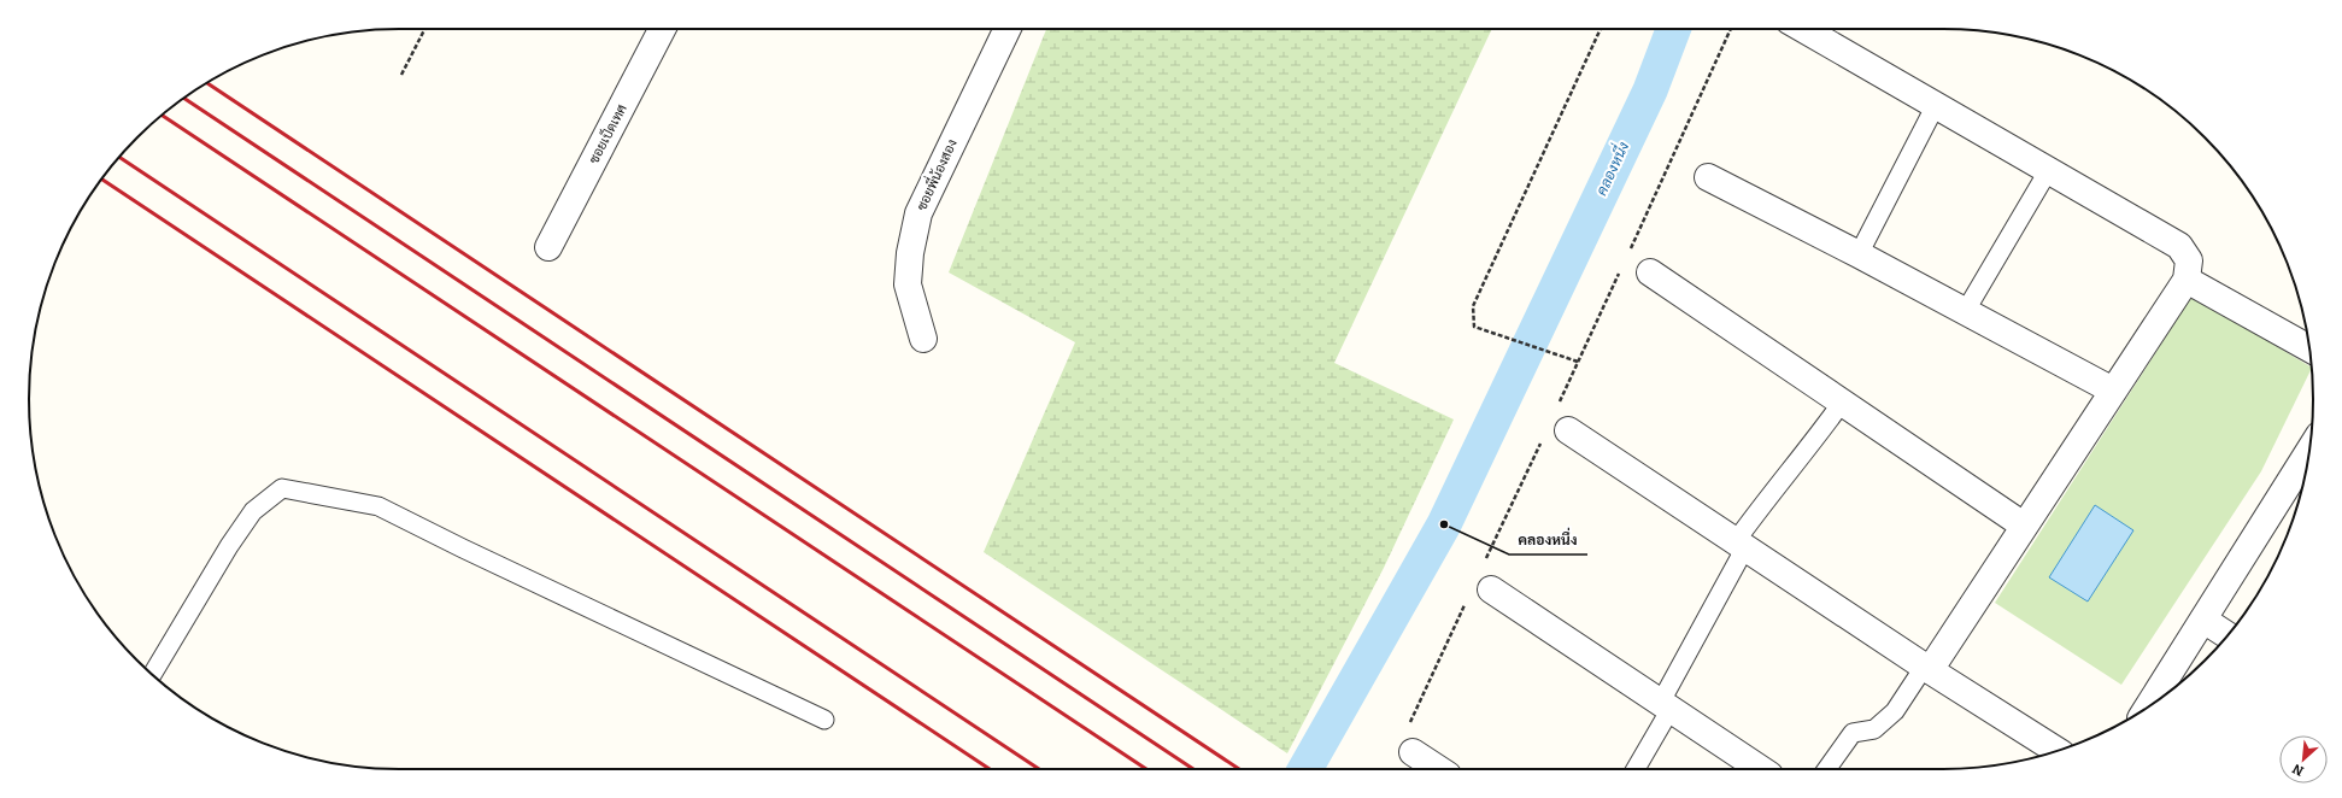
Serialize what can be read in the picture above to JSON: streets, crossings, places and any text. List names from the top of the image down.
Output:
{
  "streets": {
    "street": ["ซอยเป็ดเทศ", "ซอยพี่น้องสอง"]
  },
  "water": ["คลองหนึ่ง"],
  "places": ["คลองหนึ่ง"],
  "north": "bottom left"
}
